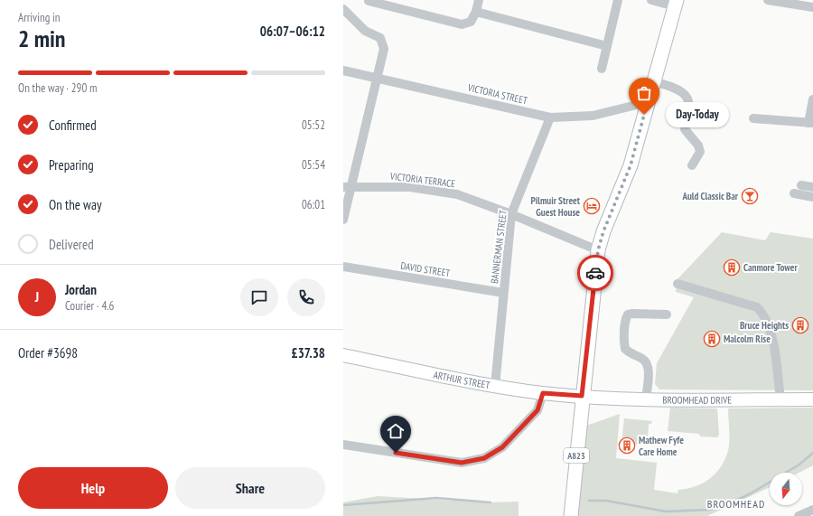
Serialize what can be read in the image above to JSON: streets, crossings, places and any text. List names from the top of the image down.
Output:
{
  "streets": {
    "main road": ["A823"],
    "street": [
      "VICTORIA STREET",
      "VICTORIA TERRACE",
      "BANNERMAN STREET",
      "DAVID STREET",
      "ARTHUR STREET",
      "BROOMHEAD DRIVE"
    ]
  },
  "crossings": [
    ["VICTORIA STREET", "BANNERMAN STREET"],
    ["VICTORIA STREET", "A823"],
    ["VICTORIA TERRACE", "BANNERMAN STREET"],
    ["VICTORIA TERRACE", "A823"],
    ["BANNERMAN STREET", "DAVID STREET"],
    ["BANNERMAN STREET", "ARTHUR STREET"],
    ["ARTHUR STREET", "BROOMHEAD DRIVE"],
    ["ARTHUR STREET", "A823"],
    ["BROOMHEAD DRIVE", "A823"]
  ],
  "districts": ["BROOMHEAD"],
  "places": {
    "other": ["Day-Today"],
    "bar": ["Auld Classic Bar"],
    "hotel": ["Pilmuir Street Guest House"],
    "building": [
      "Canmore Tower",
      "Bruce Heights",
      "Malcolm Rise",
      "Mathew Fyfe Care Home"
    ]
  },
  "north": "bottom",
  "page": {
    "heading": ["2 min", "Arriving in", "06:07–06:12"],
    "panel": [
      "Jordan",
      "Courier · 4.6",
      "Order #3698",
      "£37.38"
    ],
    "bar": "On the way · 290 m",
    "bubble": "Day-Today",
    "list": [
      ["Confirmed", "05:52"],
      ["Preparing", "05:54"],
      ["On the way", "06:01"],
      "Delivered"
    ],
    "round": "J",
    "buttons": ["Help", "Share"]
  }
}
